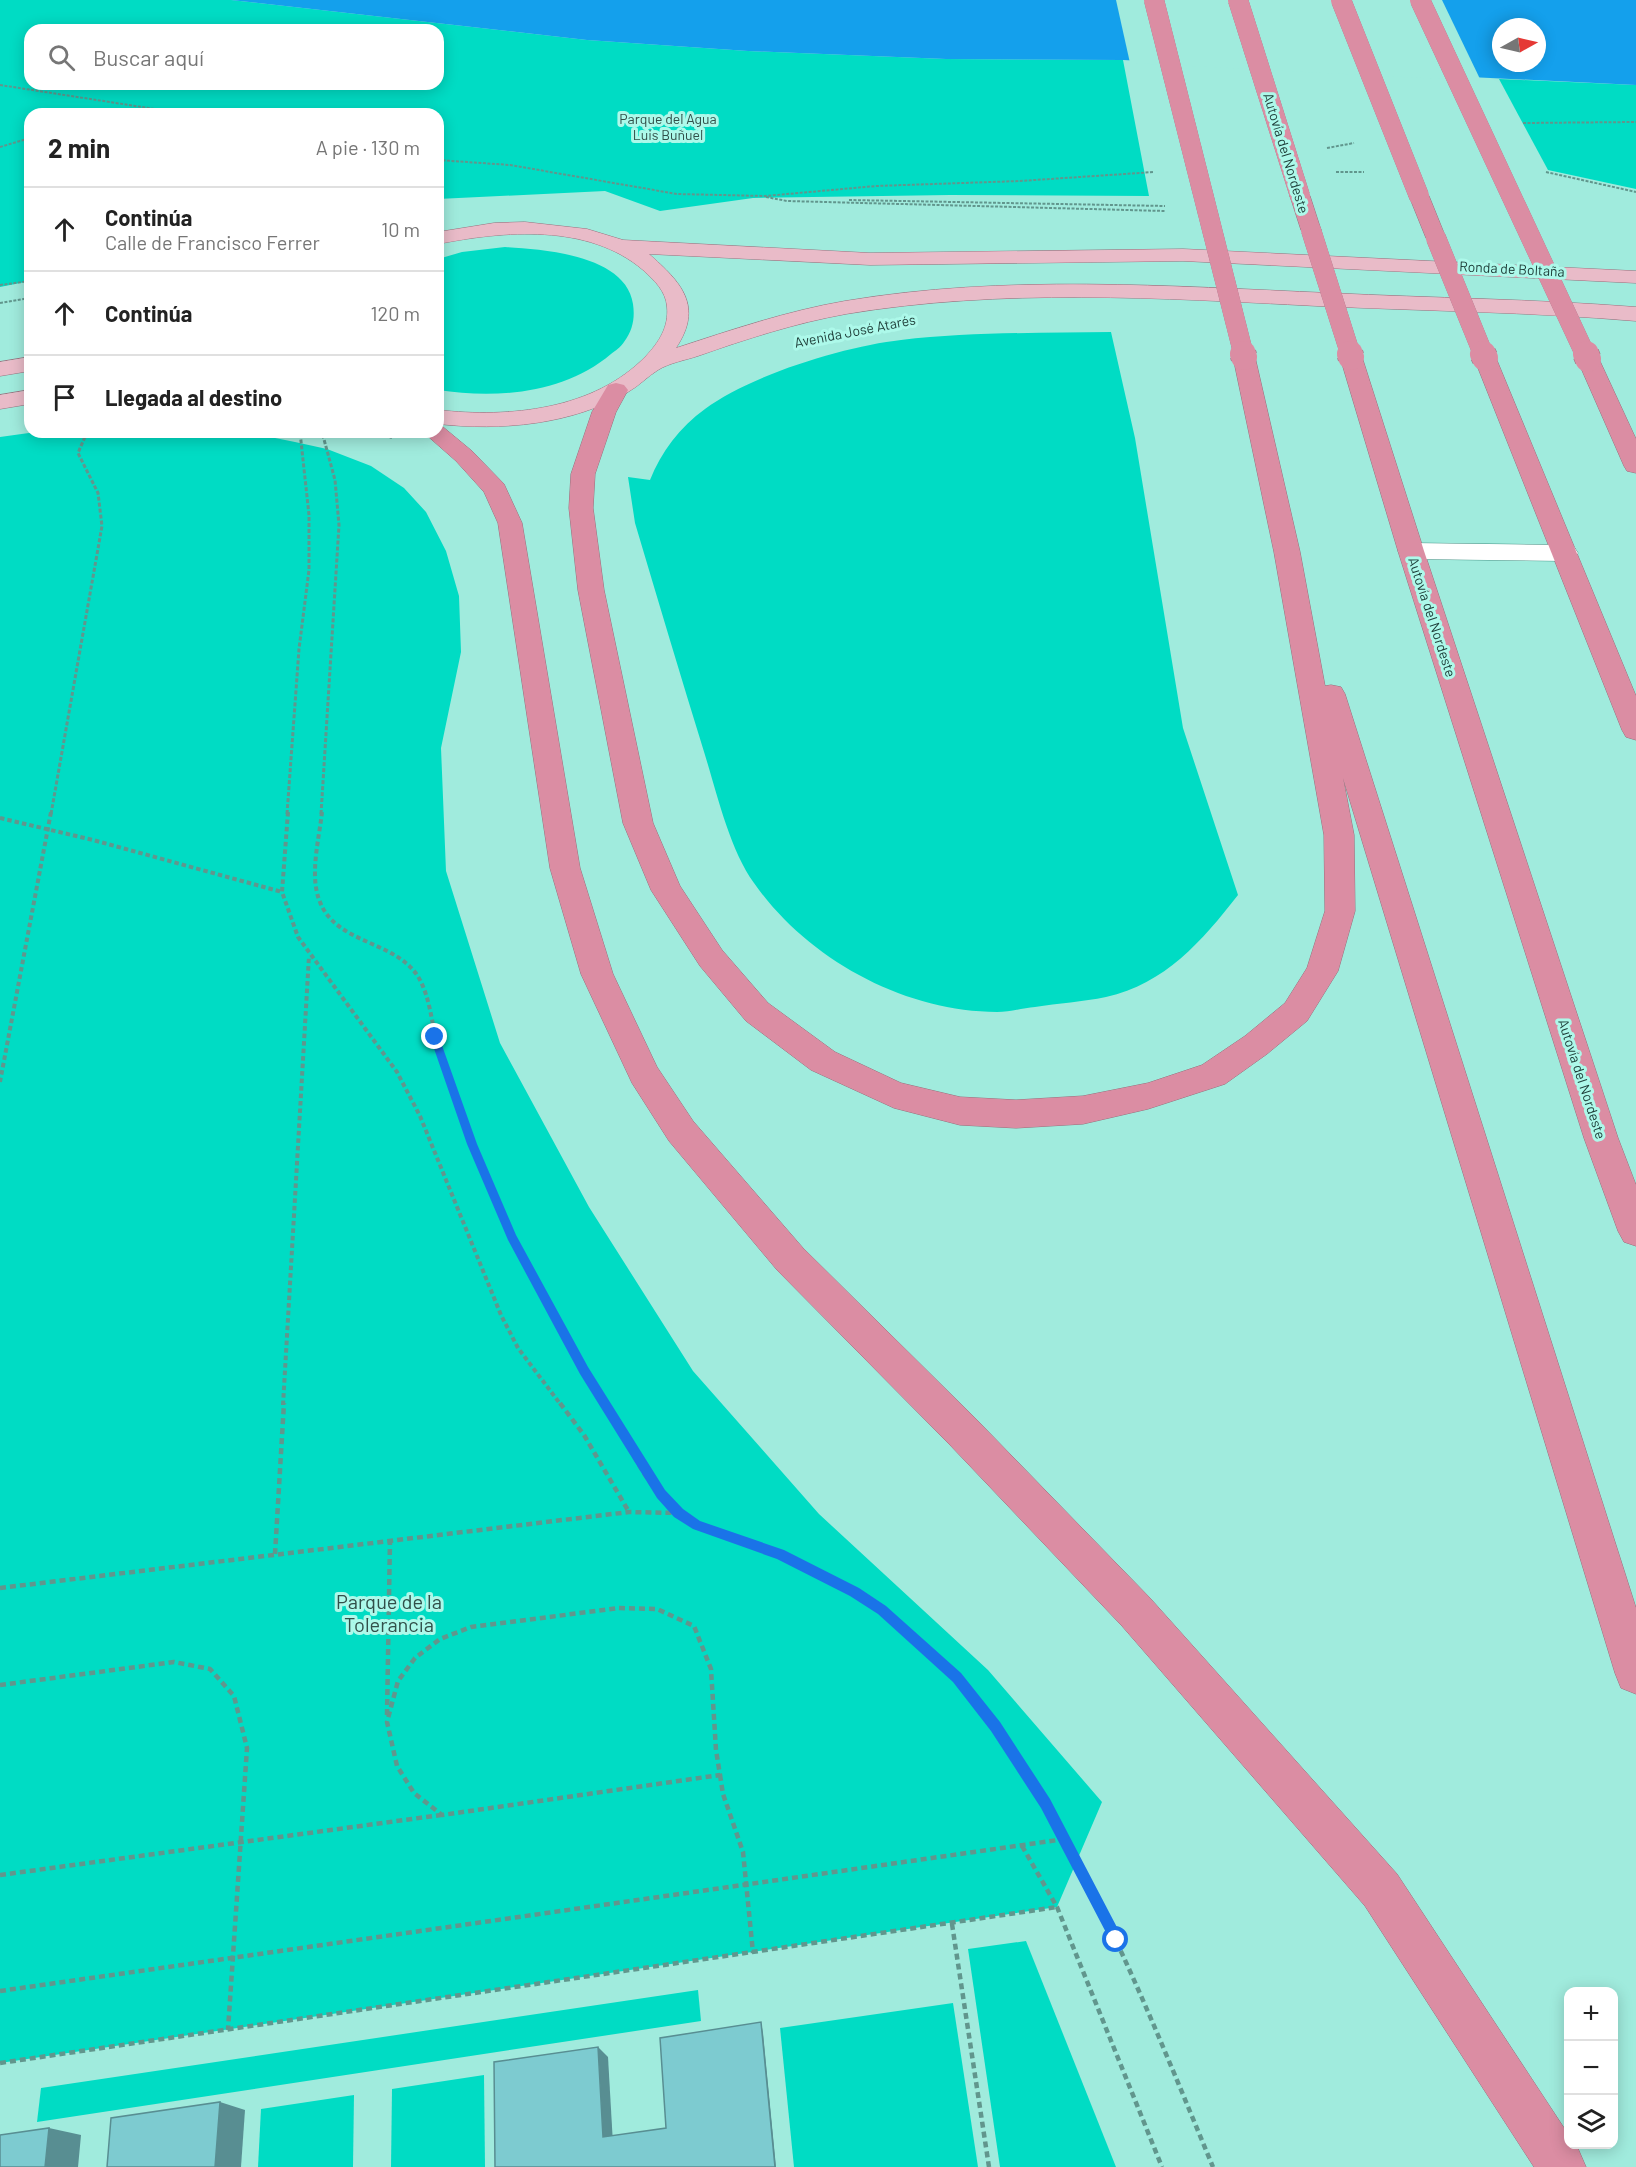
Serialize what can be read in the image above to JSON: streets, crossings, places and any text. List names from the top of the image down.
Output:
{
  "streets": {
    "highway": ["Autovía del Nordeste"],
    "main road": ["Ronda de Boltaña", "Avenida José Atarés"]
  },
  "parks": ["Parque del Agua Luis Buñuel", "Parque de la Tolerancia"],
  "north": "right",
  "page": {
    "search": "Buscar aquí",
    "heading": ["2 min", "A pie · 130 m"],
    "list": [
      ["Continúa", "Calle de Francisco Ferrer", "10 m"],
      ["Continúa", "120 m"],
      "Llegada al destino"
    ],
    "map_buttons": ["+", "−"]
  }
}
